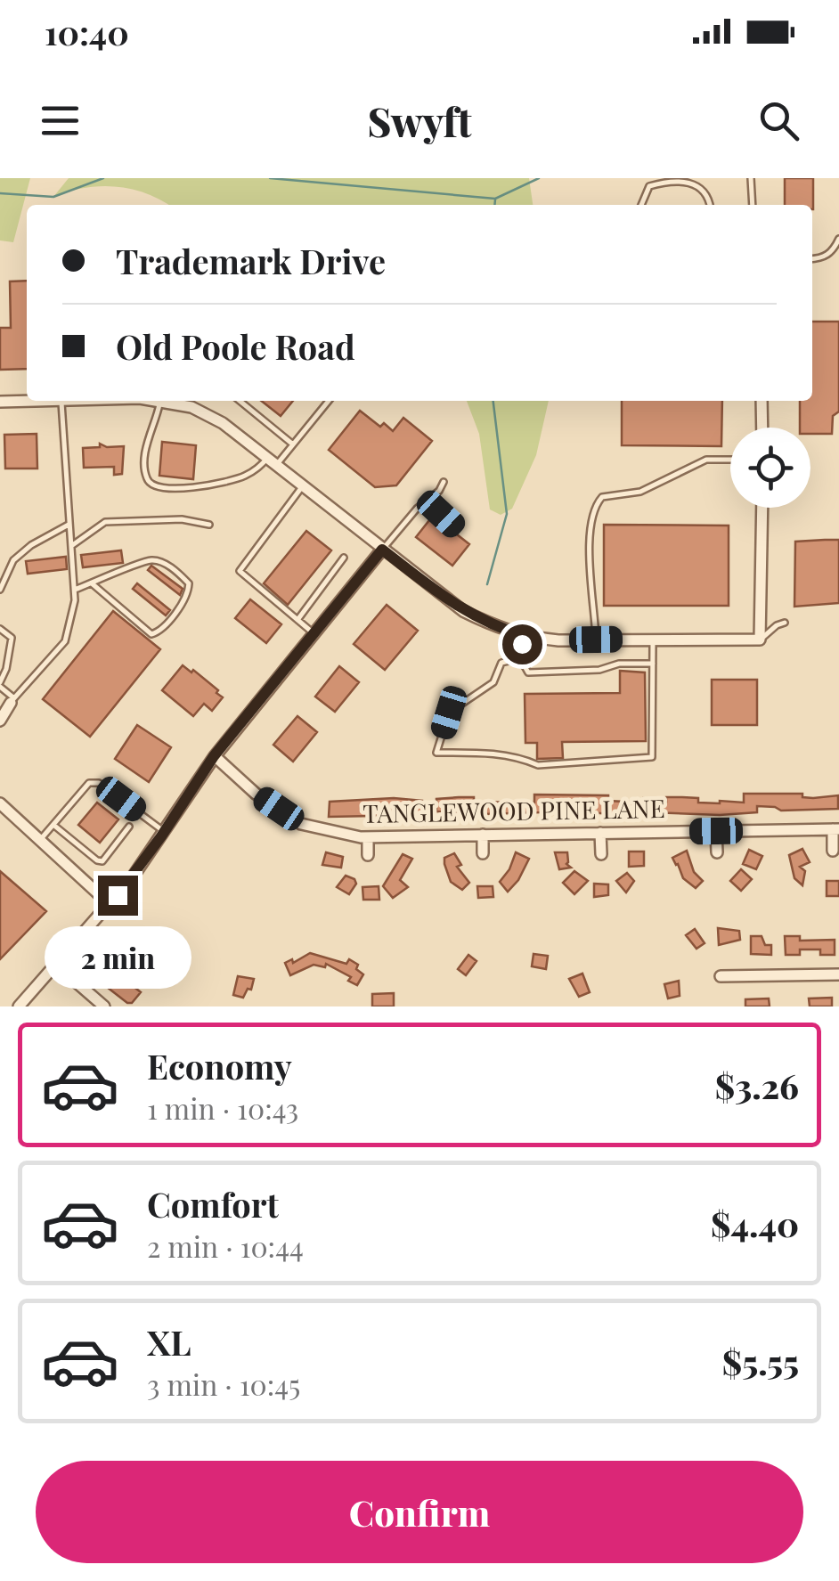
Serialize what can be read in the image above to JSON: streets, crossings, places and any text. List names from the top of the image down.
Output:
{
  "streets": {
    "street": ["TANGLEWOOD PINE LANE"]
  },
  "page": {
    "status": "10:40",
    "header": "Swyft",
    "banner": ["Trademark Drive", "Old Poole Road"],
    "bubble": "2 min",
    "list": [
      {
        "name": "Economy",
        "note": "1 min · 10:43",
        "value": "$3.26"
      },
      {
        "name": "Comfort",
        "note": "2 min · 10:44",
        "value": "$4.40"
      },
      {
        "name": "XL",
        "note": "3 min · 10:45",
        "value": "$5.55"
      }
    ],
    "buttons": "Confirm"
  }
}
